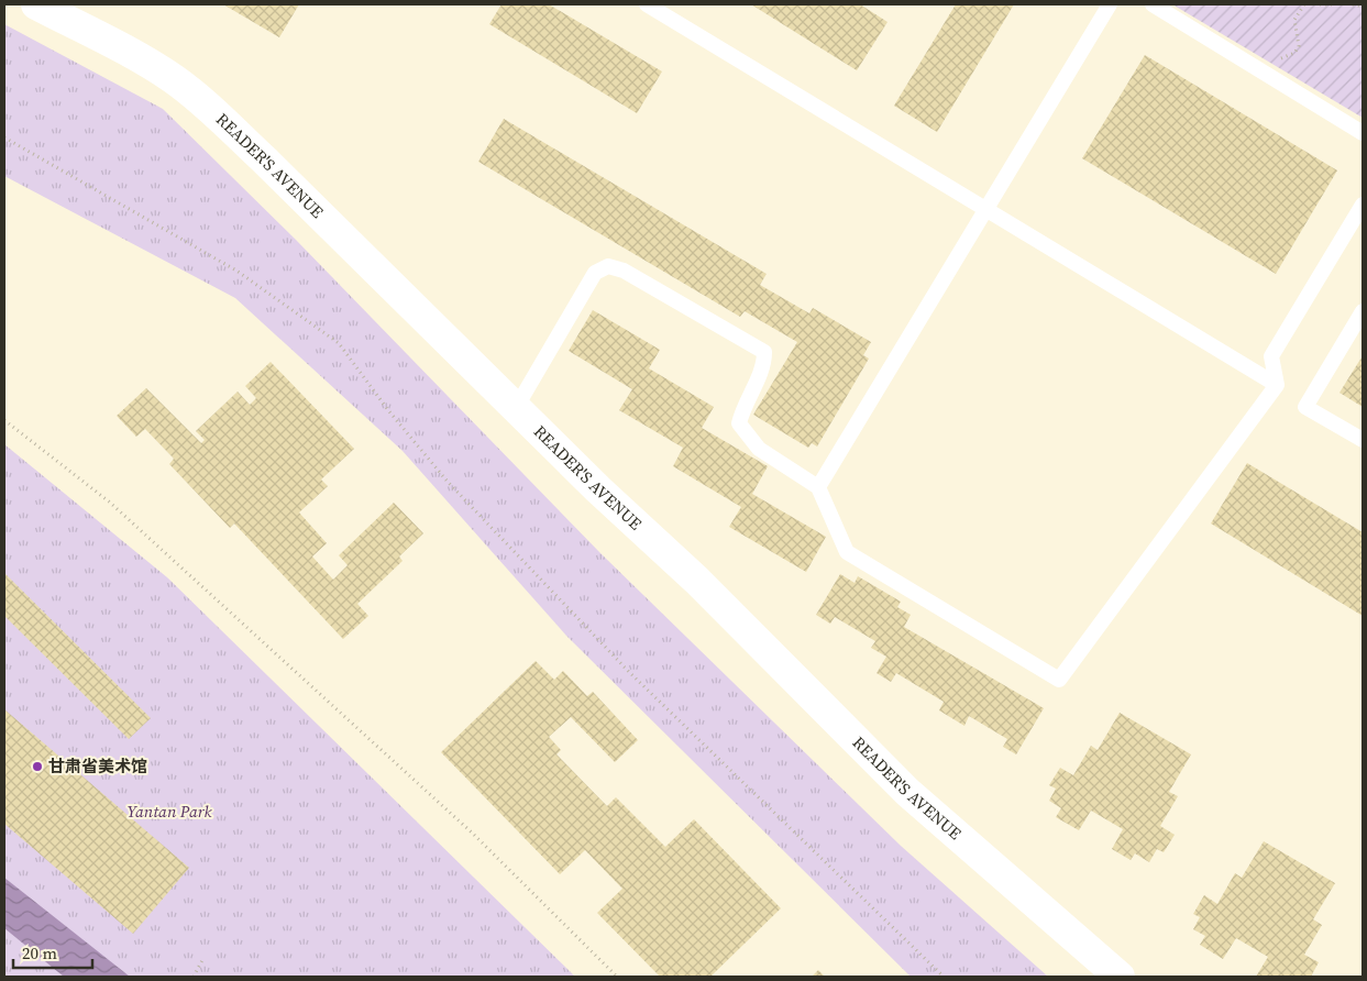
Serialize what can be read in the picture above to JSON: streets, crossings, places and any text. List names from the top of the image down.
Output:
{
  "streets": {
    "main road": ["READER'S AVENUE"]
  },
  "parks": ["Yantan Park"],
  "places": ["甘肃省美术馆"],
  "scale_bar": "20 m"
}
